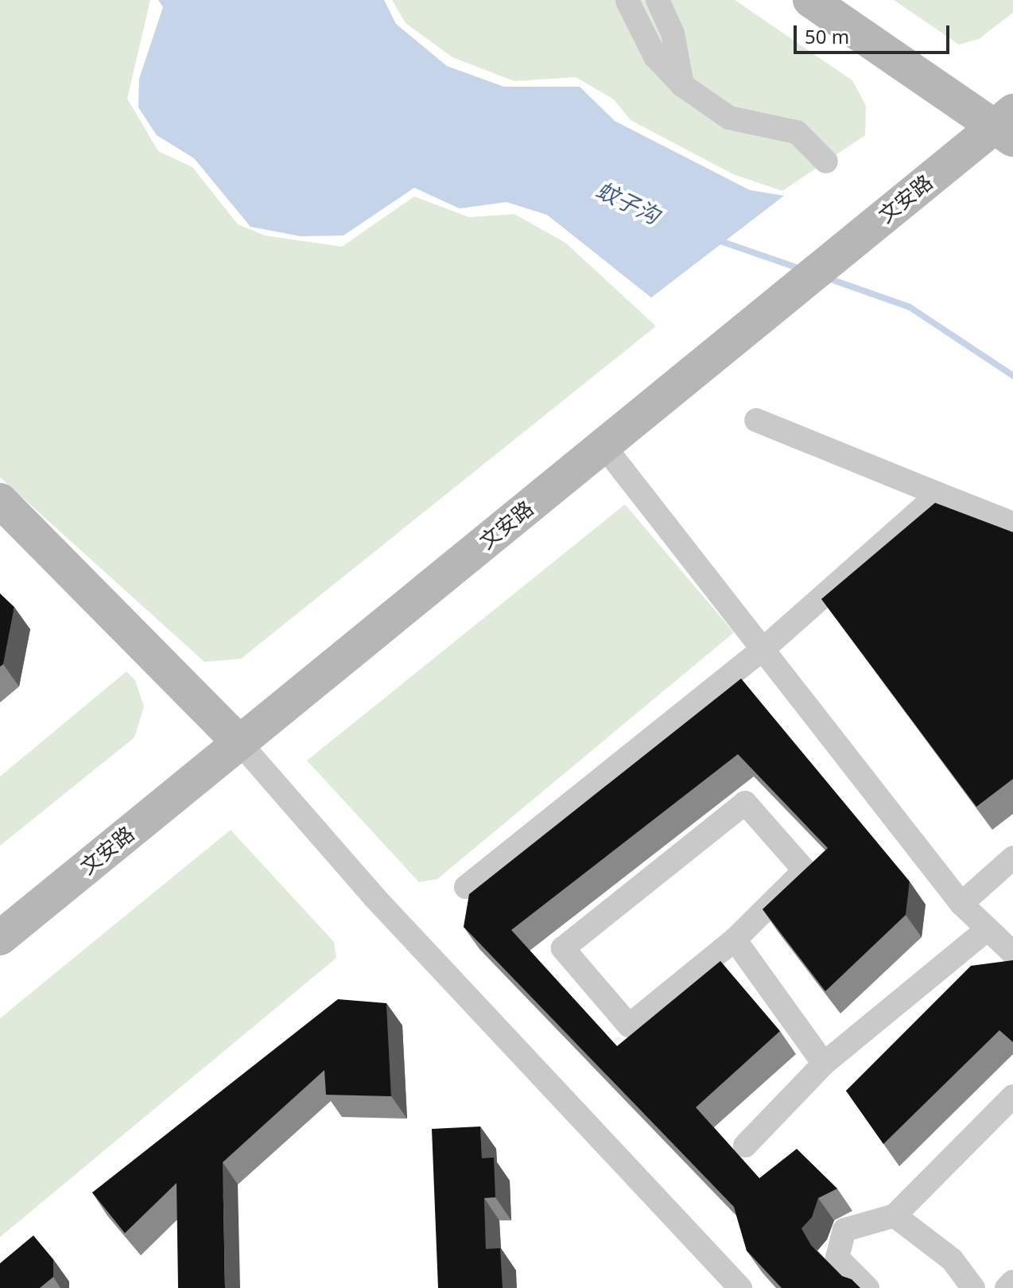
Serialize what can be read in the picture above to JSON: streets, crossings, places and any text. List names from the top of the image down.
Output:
{
  "streets": {
    "main road": ["文安路"]
  },
  "water": ["蚊子沟"],
  "scale_bar": "50 m"
}
